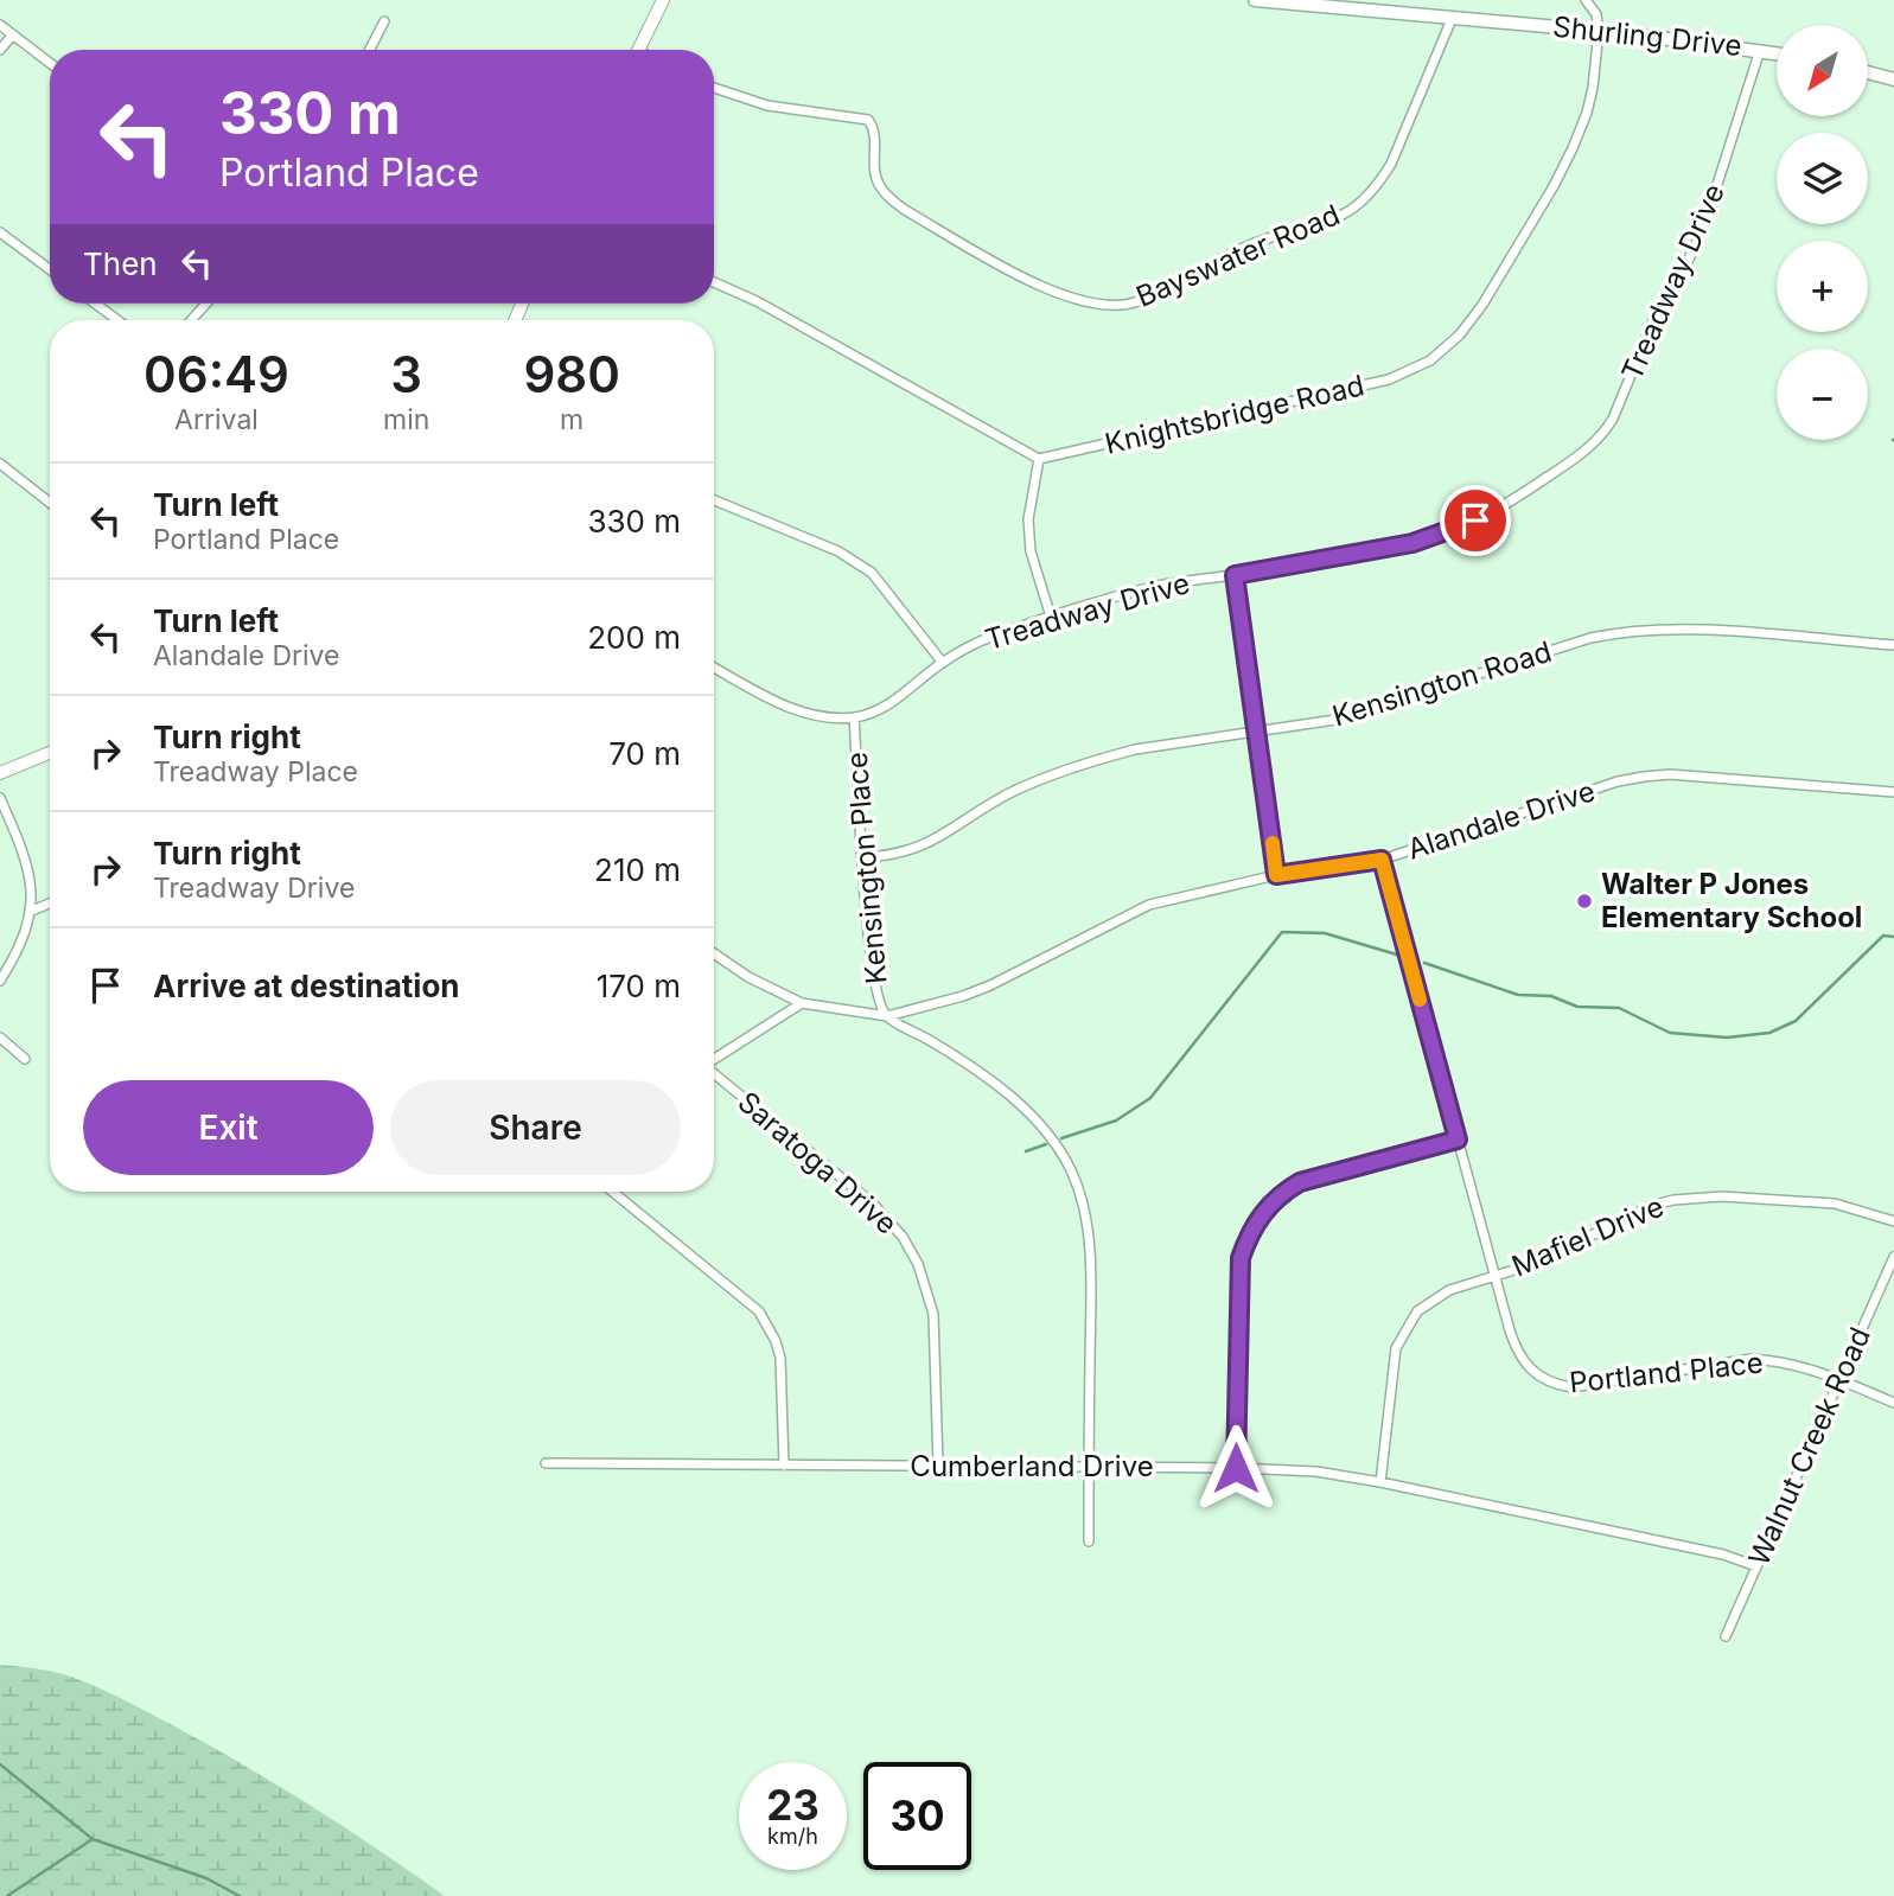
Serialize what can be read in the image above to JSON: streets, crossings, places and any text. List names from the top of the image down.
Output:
{
  "streets": {
    "main road": ["Shurling Drive"],
    "street": [
      "Bayswater Road",
      "Treadway Drive",
      "Knightsbridge Road",
      "Kensington Road",
      "Alandale Drive",
      "Kensington Place",
      "Saratoga Drive",
      "Mafiel Drive",
      "Portland Place",
      "Walnut Creek Road",
      "Cumberland Drive"
    ]
  },
  "crossings": [
    ["Shurling Drive", "Bayswater Road"],
    ["Shurling Drive", "Treadway Drive"],
    ["Shurling Drive", "Knightsbridge Road"],
    ["Treadway Drive", "Kensington Place"],
    ["Kensington Road", "Kensington Place"],
    ["Alandale Drive", "Kensington Place"],
    ["Alandale Drive", "Portland Place"],
    ["Saratoga Drive", "Cumberland Drive"],
    ["Mafiel Drive", "Portland Place"],
    ["Mafiel Drive", "Cumberland Drive"],
    ["Portland Place", "Walnut Creek Road"],
    ["Walnut Creek Road", "Cumberland Drive"]
  ],
  "places": ["Walter P Jones Elementary School"],
  "north": "bottom left",
  "page": {
    "map_buttons": ["+", "−"],
    "turn": ["330 m", "Portland Place"],
    "then": "Then",
    "eta": [
      "06:49",
      "Arrival",
      "3",
      "min",
      "980",
      "m"
    ],
    "list": [
      {
        "name": "Turn left",
        "note": "Portland Place",
        "value": "330 m"
      },
      {
        "name": "Turn left",
        "note": "Alandale Drive",
        "value": "200 m"
      },
      {
        "name": "Turn right",
        "note": "Treadway Place",
        "value": "70 m"
      },
      {
        "name": "Turn right",
        "note": "Treadway Drive",
        "value": "210 m"
      },
      {
        "name": "Arrive at destination",
        "value": "170 m"
      }
    ],
    "buttons": ["Exit", "Share"],
    "speed": "23 km/h",
    "limit": "30"
  }
}
